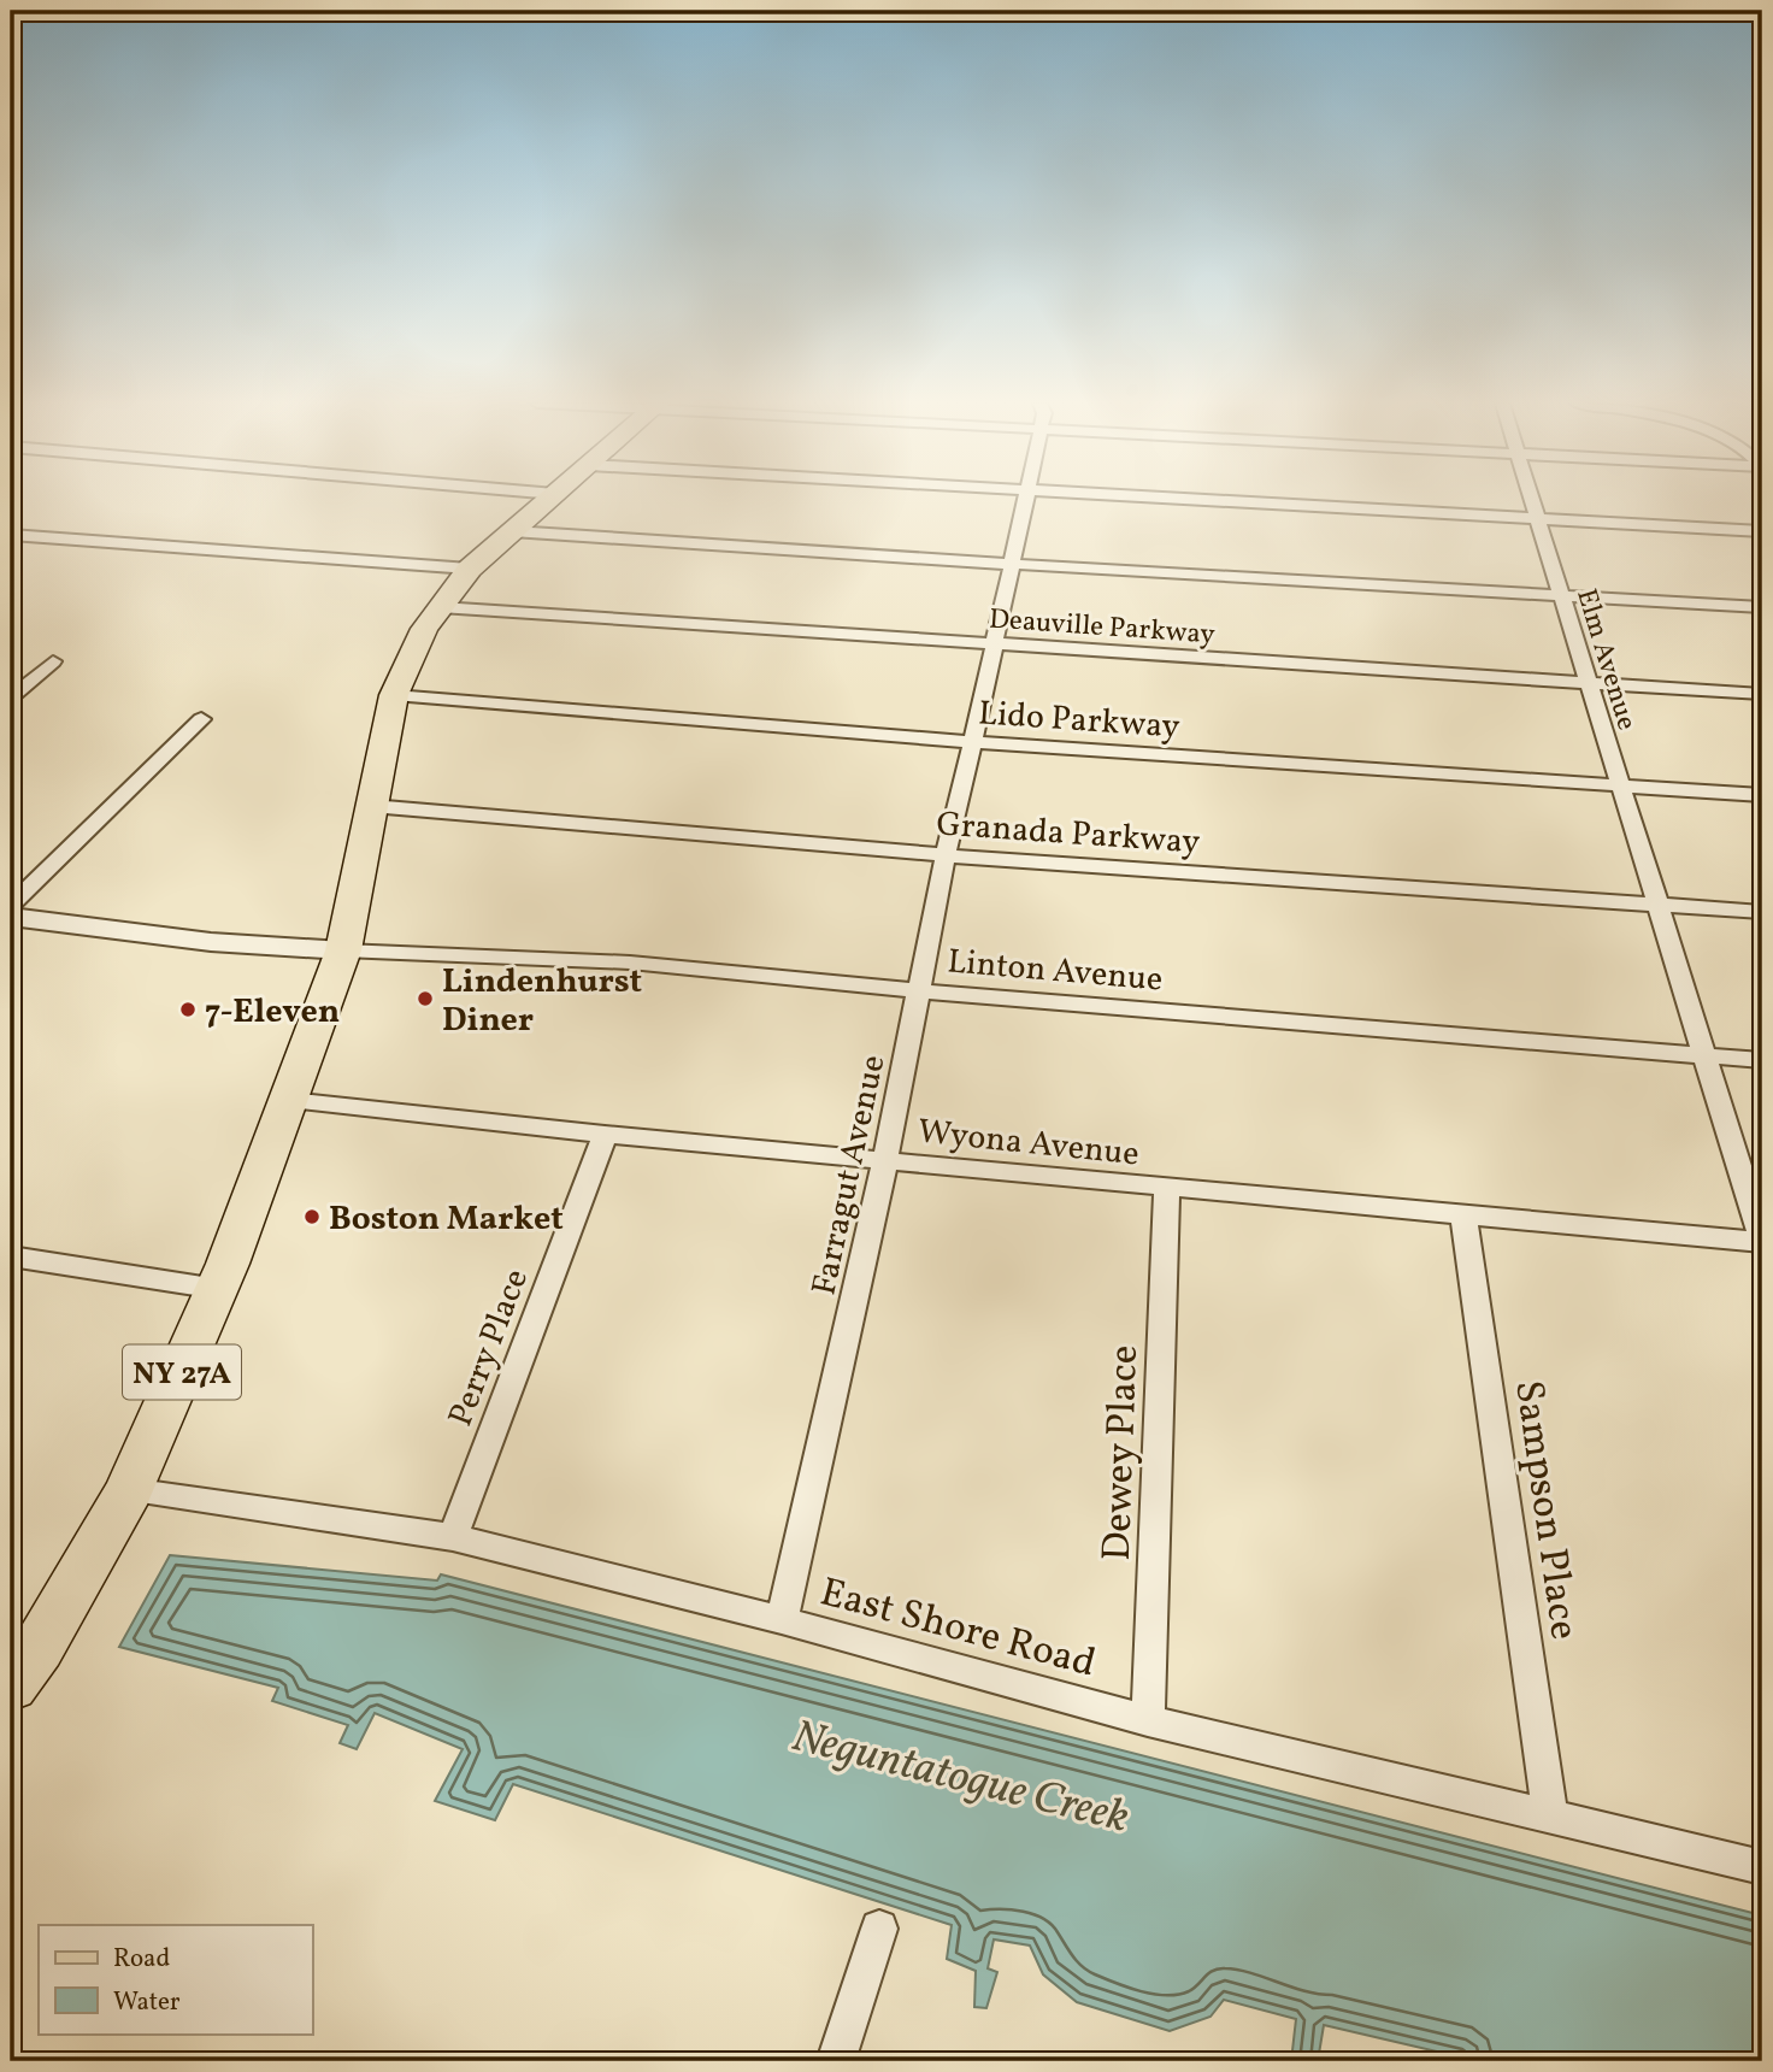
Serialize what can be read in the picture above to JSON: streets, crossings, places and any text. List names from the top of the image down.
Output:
{
  "streets": {
    "main road": ["NY 27A"],
    "street": [
      "Deauville Parkway",
      "Elm Avenue",
      "Lido Parkway",
      "Granada Parkway",
      "Linton Avenue",
      "Wyona Avenue",
      "Farragut Avenue",
      "Perry Place",
      "Dewey Place",
      "Sampson Place",
      "East Shore Road"
    ]
  },
  "crossings": [
    ["Deauville Parkway", "Elm Avenue"],
    ["Deauville Parkway", "Farragut Avenue"],
    ["Deauville Parkway", "NY 27A"],
    ["Elm Avenue", "Lido Parkway"],
    ["Elm Avenue", "Granada Parkway"],
    ["Elm Avenue", "Linton Avenue"],
    ["Elm Avenue", "Wyona Avenue"],
    ["Lido Parkway", "Farragut Avenue"],
    ["Lido Parkway", "NY 27A"],
    ["Granada Parkway", "Farragut Avenue"],
    ["Granada Parkway", "NY 27A"],
    ["Linton Avenue", "Farragut Avenue"],
    ["Linton Avenue", "NY 27A"],
    ["Wyona Avenue", "Farragut Avenue"],
    ["Wyona Avenue", "Perry Place"],
    ["Wyona Avenue", "NY 27A"],
    ["Wyona Avenue", "Dewey Place"],
    ["Wyona Avenue", "Sampson Place"],
    ["Farragut Avenue", "East Shore Road"],
    ["Perry Place", "East Shore Road"],
    ["NY 27A", "East Shore Road"],
    ["Dewey Place", "East Shore Road"],
    ["Sampson Place", "East Shore Road"]
  ],
  "water": ["Neguntatogue Creek"],
  "places": ["Lindenhurst Diner", "7-Eleven", "Boston Market"],
  "legend": ["Road", "Water"]
}
